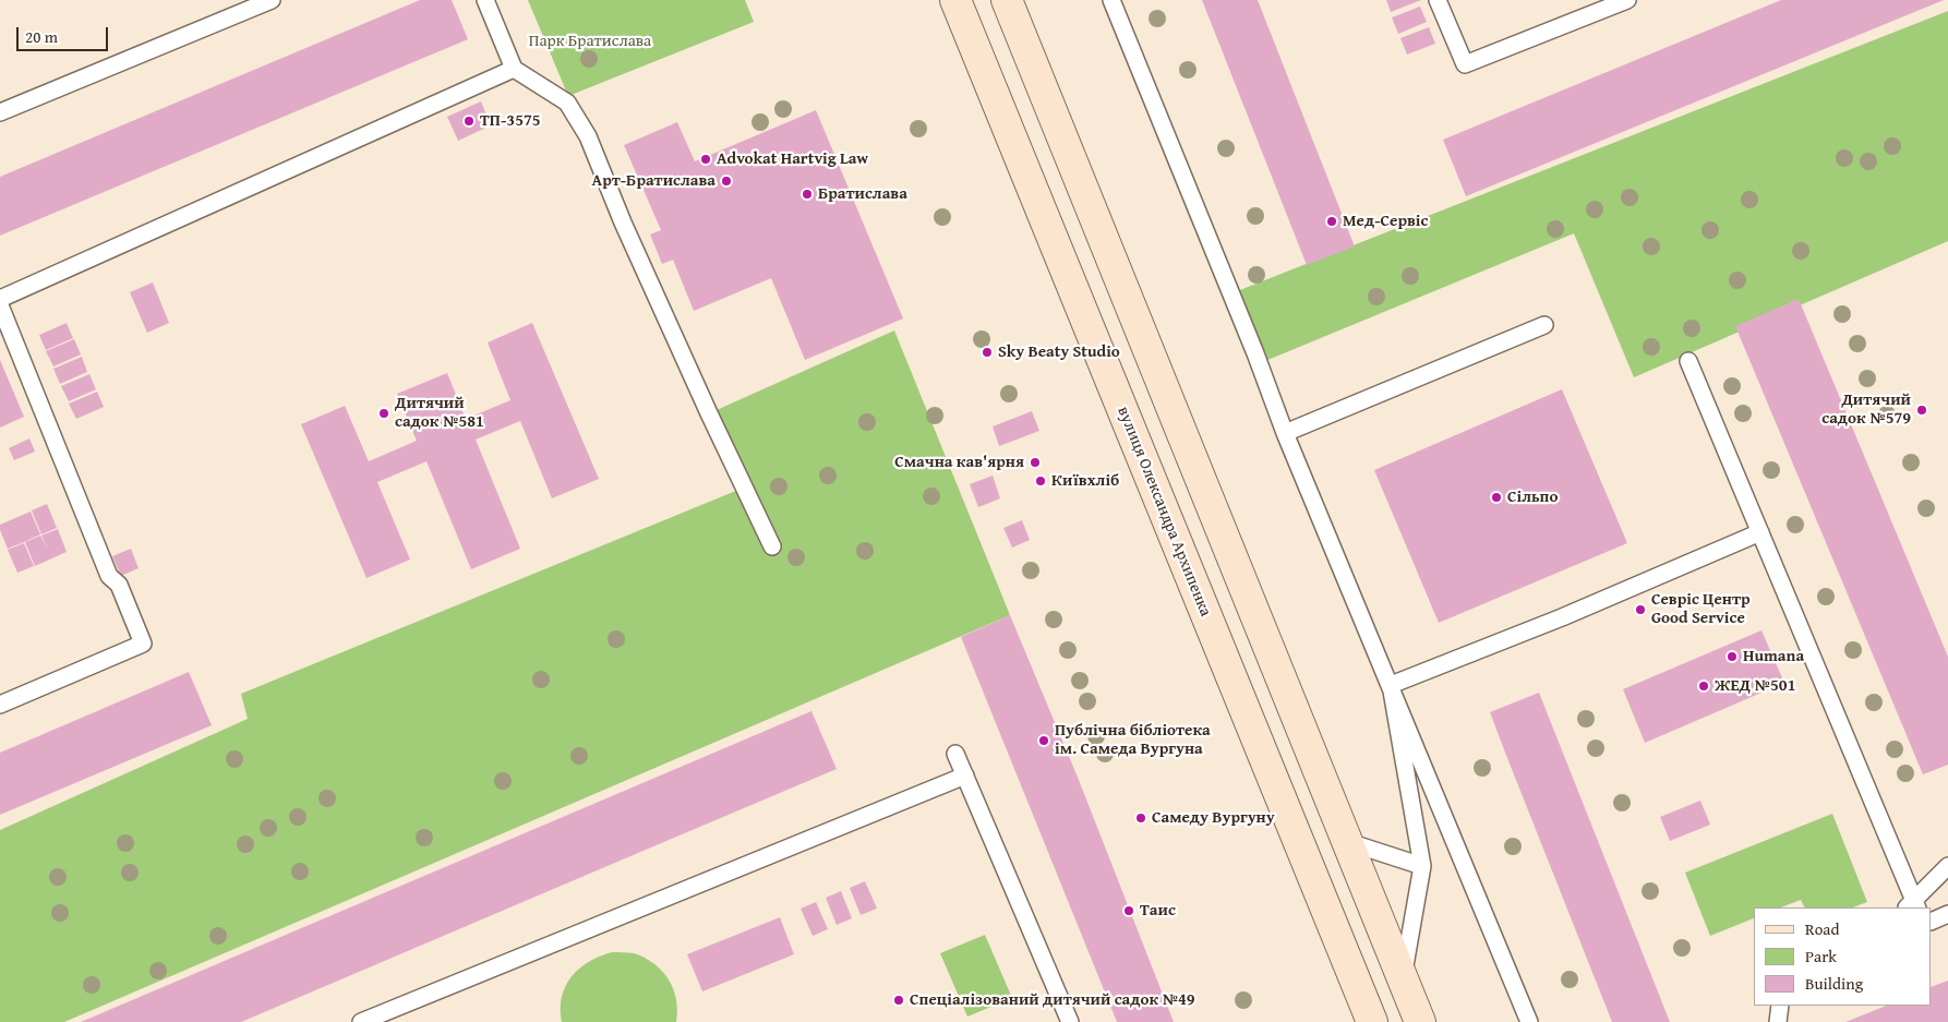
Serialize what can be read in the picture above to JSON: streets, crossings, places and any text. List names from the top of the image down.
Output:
{
  "streets": {
    "main road": ["вулиця Олександра Архипенка"]
  },
  "parks": ["Парк Братислава"],
  "places": [
    "ТП-3575",
    "Advokat Hartvig Law",
    "Арт-Братислава",
    "Братислава",
    "Мед-Сервіс",
    "Sky Beaty Studio",
    "Дитячий садок №579",
    "Дитячий садок №581",
    "Смачна кав'ярня",
    "Київхліб",
    "Сільпо",
    "Севрiс Центр Good Service",
    "Humana",
    "ЖЕД №501",
    "Публічна бібліотека ім. Самеда Вургуна",
    "Самеду Вургуну",
    "Таис",
    "Спеціалізований дитячий садок №49"
  ],
  "legend": ["Road", "Park", "Building"],
  "scale_bar": "20 m"
}
